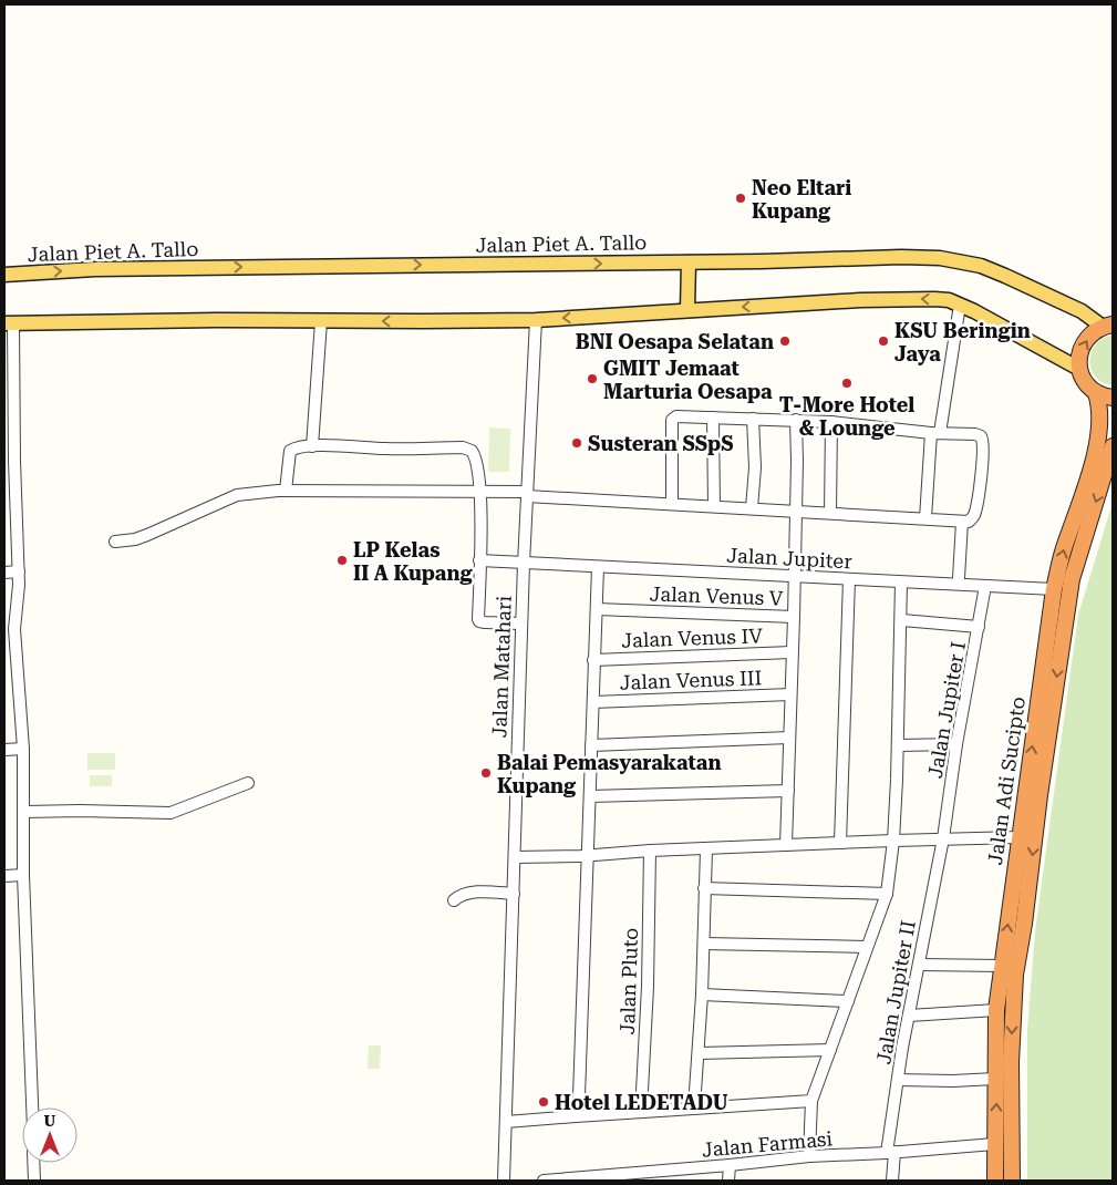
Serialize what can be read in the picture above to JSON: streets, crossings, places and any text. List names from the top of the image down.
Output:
{
  "streets": {
    "highway": ["Jalan Adi Sucipto"],
    "main road": ["Jalan Piet A. Tallo"],
    "street": [
      "Jalan Jupiter",
      "Jalan Venus V",
      "Jalan Venus IV",
      "Jalan Matahari",
      "Jalan Venus III",
      "Jalan Jupiter I",
      "Jalan Pluto",
      "Jalan Jupiter II",
      "Jalan Farmasi"
    ]
  },
  "crossings": [
    ["Jalan Jupiter", "Jalan Venus V"],
    ["Jalan Jupiter", "Jalan Matahari"],
    ["Jalan Jupiter", "Jalan Jupiter I"],
    ["Jalan Jupiter", "Jalan Adi Sucipto"],
    ["Jalan Jupiter I", "Jalan Jupiter II"],
    ["Jalan Adi Sucipto", "Jalan Farmasi"],
    ["Jalan Jupiter II", "Jalan Farmasi"]
  ],
  "places": [
    "Neo Eltari Kupang",
    "BNI Oesapa Selatan",
    "KSU Beringin Jaya",
    "GMIT Jemaat Marturia Oesapa",
    "T-More Hotel & Lounge",
    "Susteran SSpS",
    "LP Kelas II A Kupang",
    "Balai Pemasyarakatan Kupang",
    "Hotel LEDETADU"
  ],
  "north": "top"
}
